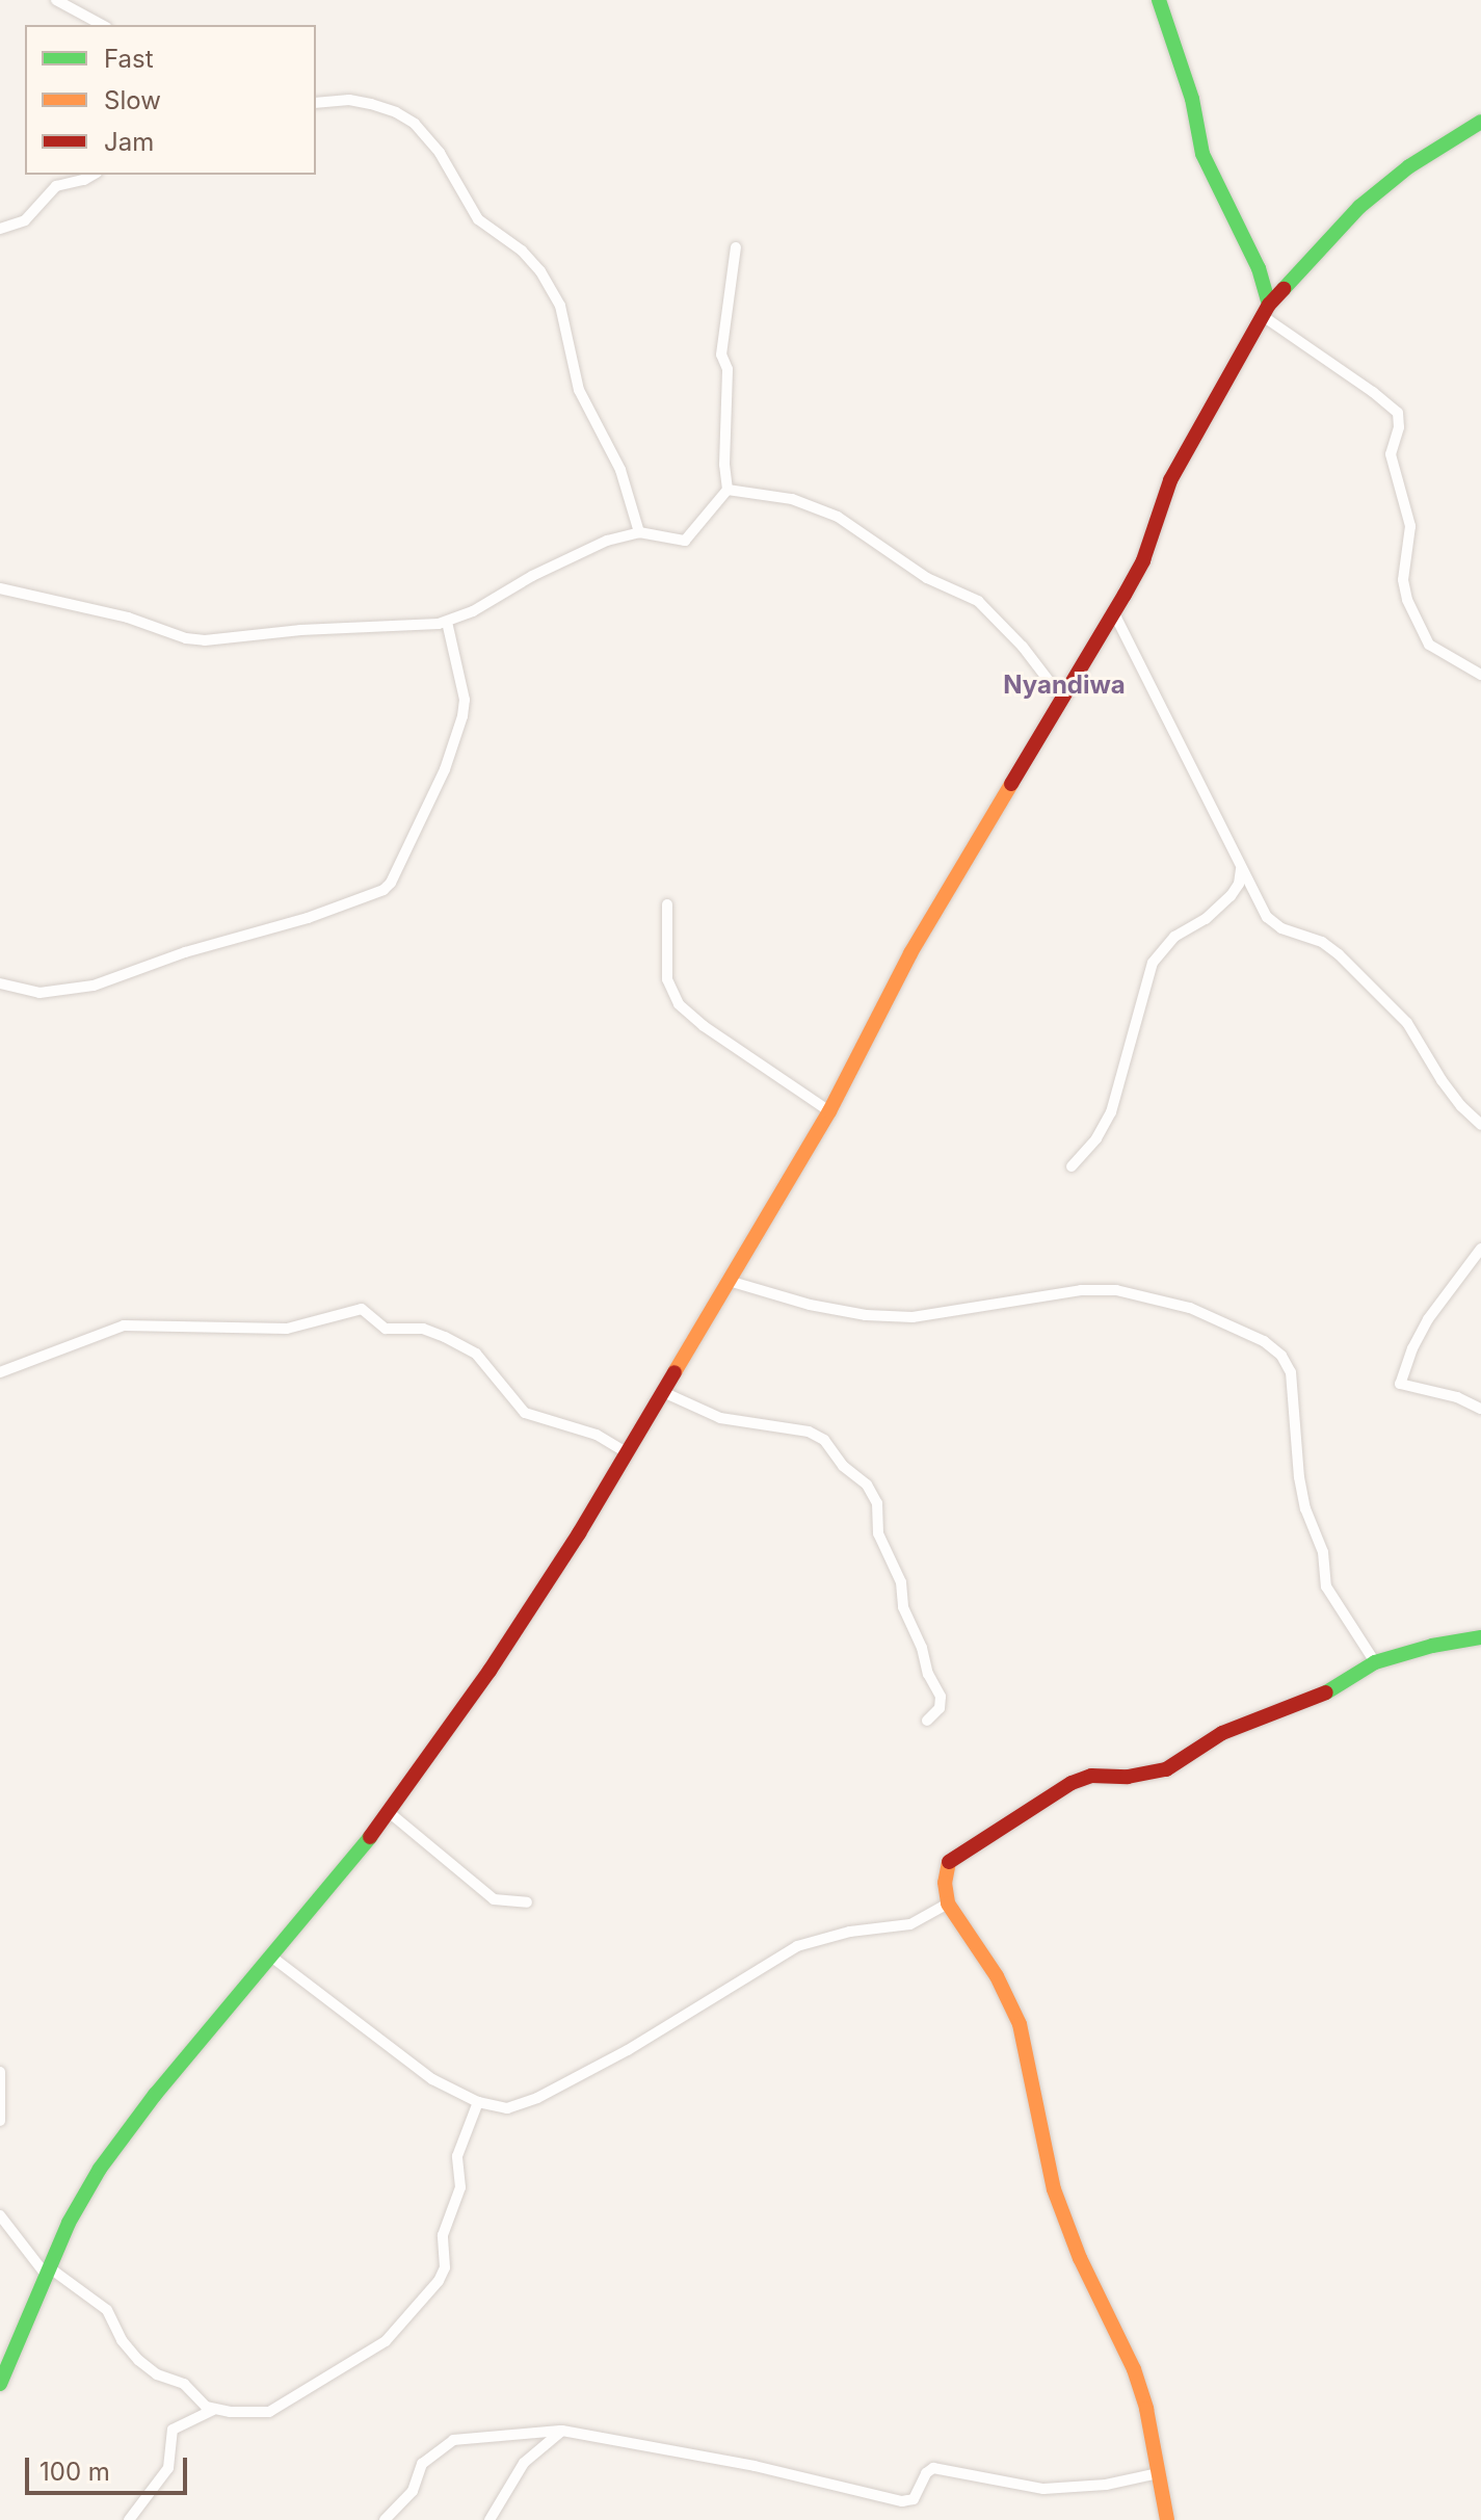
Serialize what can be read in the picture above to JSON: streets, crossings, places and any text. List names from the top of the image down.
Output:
{
  "districts": ["Nyandiwa"],
  "legend": ["Fast", "Slow", "Jam"],
  "scale_bar": "100 m"
}
